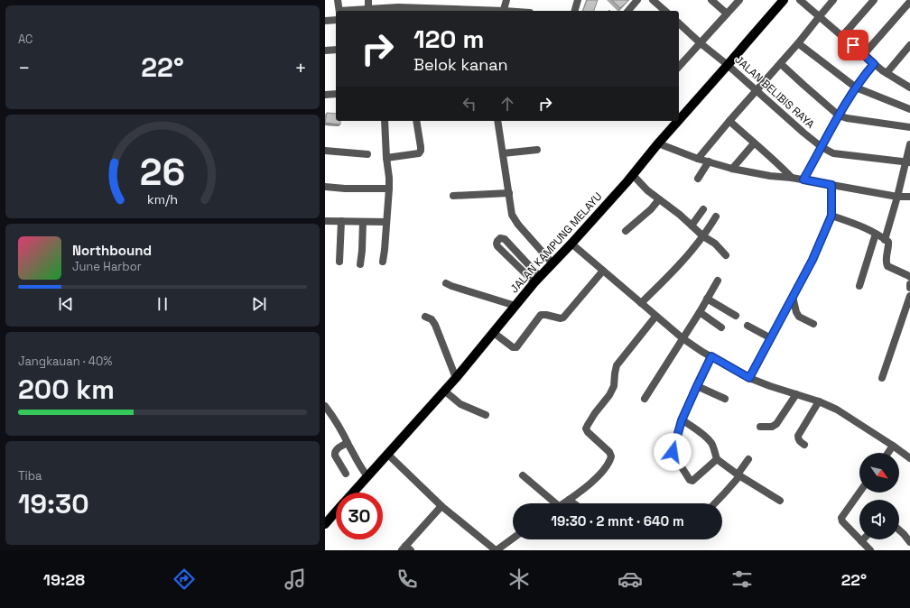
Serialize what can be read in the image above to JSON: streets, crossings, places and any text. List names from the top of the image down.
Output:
{
  "streets": {
    "main road": ["JALAN KAMPUNG MELAYU"],
    "street": ["JALAN BELIBIS RAYA"]
  },
  "crossings": [
    ["JALAN BELIBIS RAYA", "JALAN KAMPUNG MELAYU"]
  ],
  "north": "bottom right",
  "page": {
    "tile": [
      "AC",
      ["Jangkauan · 40%", "200 km"],
      ["Tiba", "19:30"]
    ],
    "turn": ["120 m", "Belok kanan"],
    "heat": ["−", "22°", "+"],
    "song": ["Northbound", "June Harbor"],
    "limit": "30",
    "trip": "19:30 · 2 mnt · 640 m",
    "tabs": ["19:28", "22°"],
    "gauge": ["26", "km/h"]
  }
}
